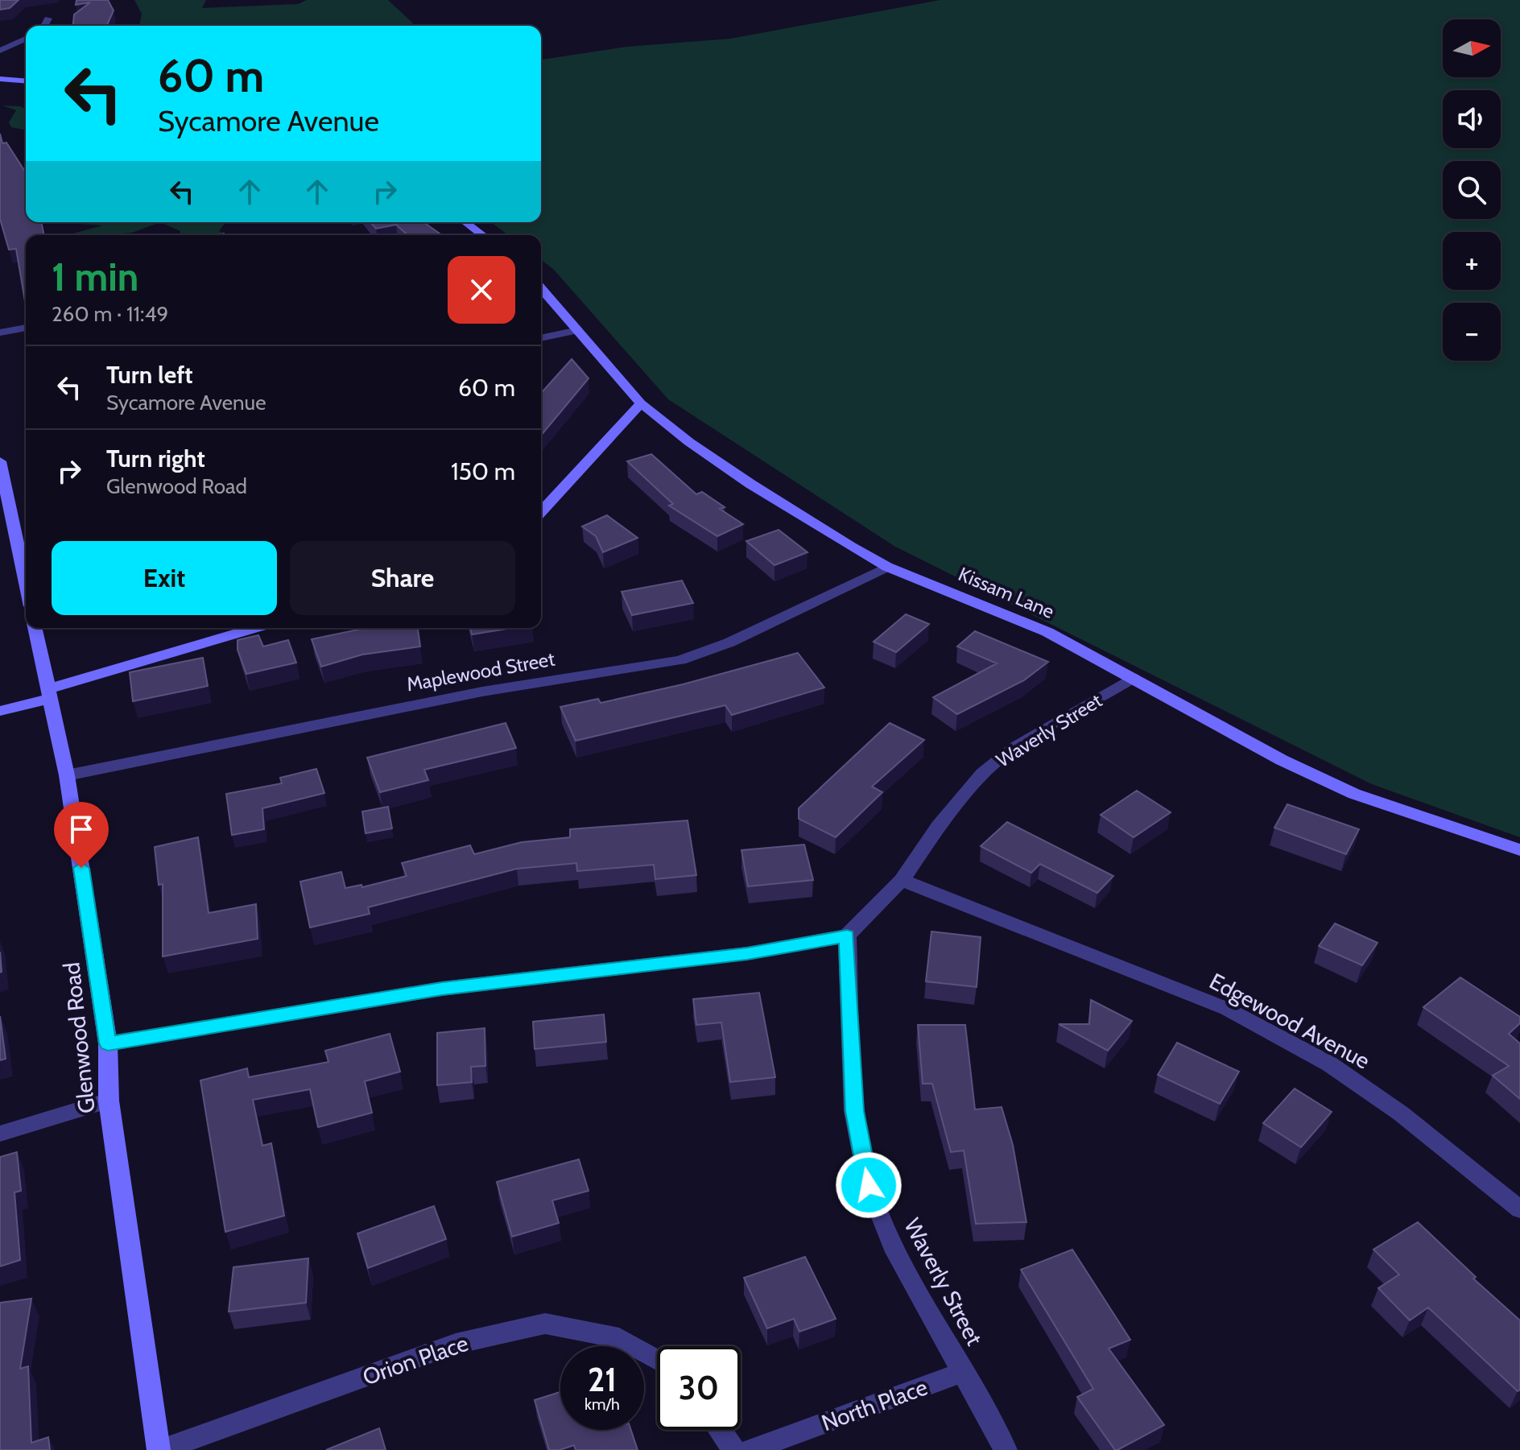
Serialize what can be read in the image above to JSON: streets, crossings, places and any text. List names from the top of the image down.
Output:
{
  "streets": {
    "street": [
      "Kissam Lane",
      "Maplewood Street",
      "Waverly Street",
      "Edgewood Avenue",
      "Glenwood Road",
      "Orion Place",
      "North Place"
    ]
  },
  "crossings": [
    ["Kissam Lane", "Maplewood Street"],
    ["Kissam Lane", "Waverly Street"],
    ["Maplewood Street", "Glenwood Road"],
    ["Waverly Street", "Edgewood Avenue"],
    ["Waverly Street", "North Place"],
    ["Glenwood Road", "Orion Place"]
  ],
  "north": "right",
  "page": {
    "map_buttons": ["+", "−"],
    "turn": ["60 m", "Sycamore Avenue"],
    "heading": ["1 min", "260 m · 11:49"],
    "list": [
      {
        "name": "Turn left",
        "note": "Sycamore Avenue",
        "value": "60 m"
      },
      {
        "name": "Turn right",
        "note": "Glenwood Road",
        "value": "150 m"
      }
    ],
    "buttons": ["Exit", "Share"],
    "speed": "21 km/h",
    "limit": "30"
  }
}
